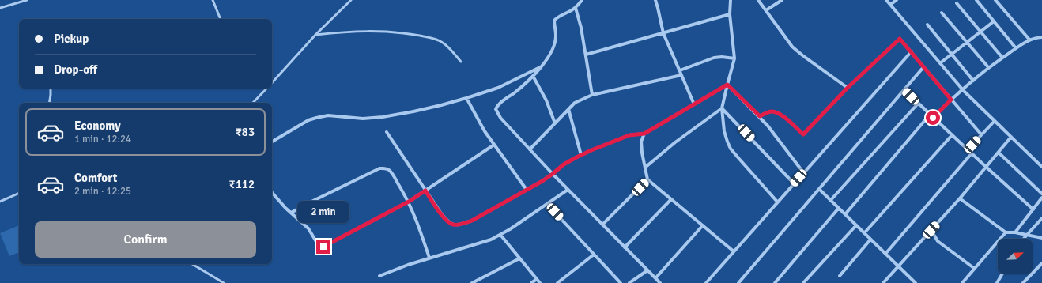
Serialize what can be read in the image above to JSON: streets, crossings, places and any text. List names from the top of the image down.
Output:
{
  "north": "top right",
  "page": {
    "banner": ["Pickup", "Drop-off"],
    "list": [
      {
        "name": "Economy",
        "note": "1 min · 12:24",
        "value": "₹83"
      },
      {
        "name": "Comfort",
        "note": "2 min · 12:25",
        "value": "₹112"
      }
    ],
    "bubble": "2 min",
    "buttons": "Confirm"
  }
}
